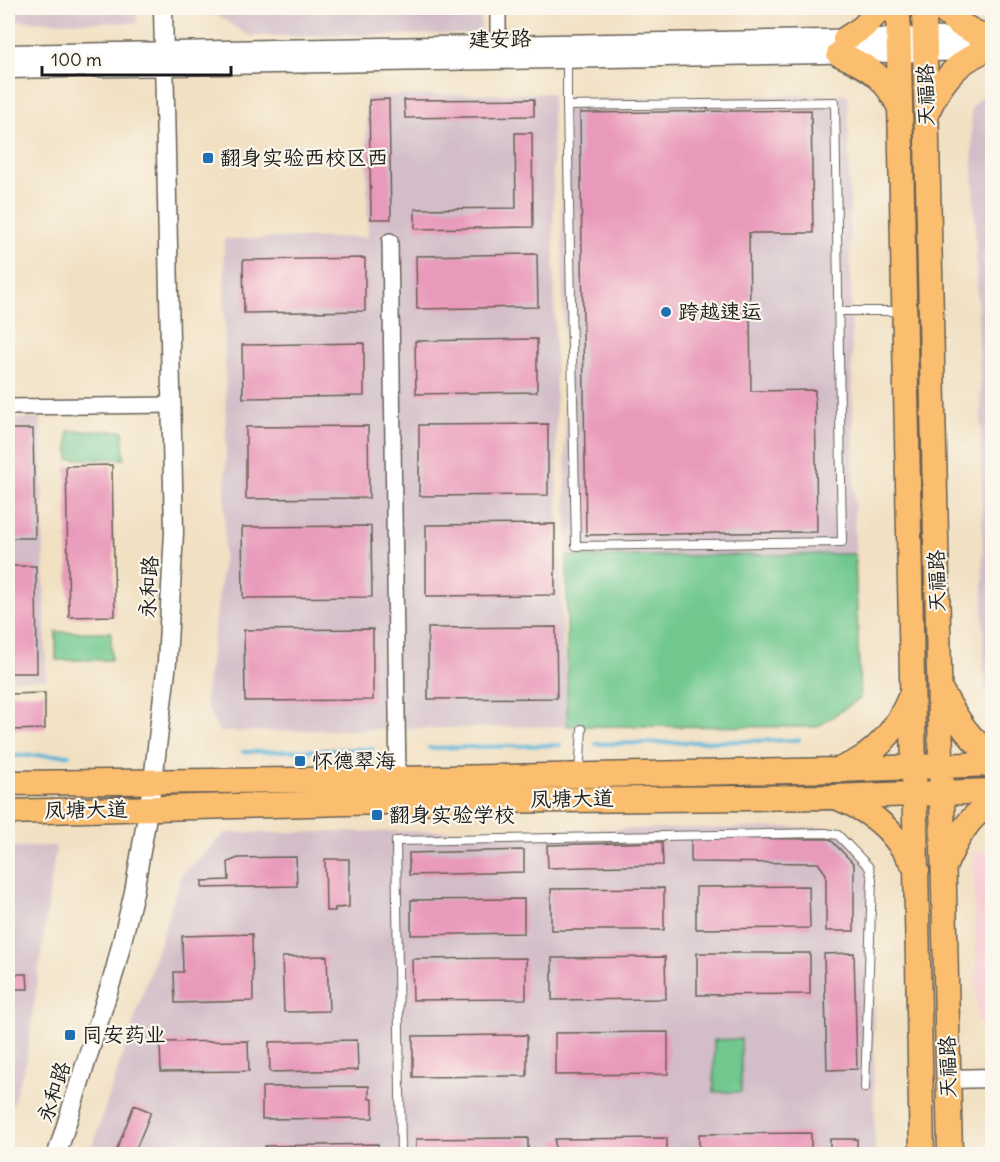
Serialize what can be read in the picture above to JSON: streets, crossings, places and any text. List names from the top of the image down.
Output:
{
  "streets": {
    "main road": ["天福路", "凤塘大道"],
    "street": ["建安路", "永和路"]
  },
  "crossings": [
    ["建安路", "天福路"],
    ["建安路", "永和路"],
    ["天福路", "凤塘大道"],
    ["永和路", "凤塘大道"]
  ],
  "places": {
    "transit": [
      "翻身实验西校区西",
      "怀德翠海",
      "翻身实验学校",
      "同安药业"
    ],
    "other": ["跨越速运"]
  },
  "scale_bar": "100 m"
}
